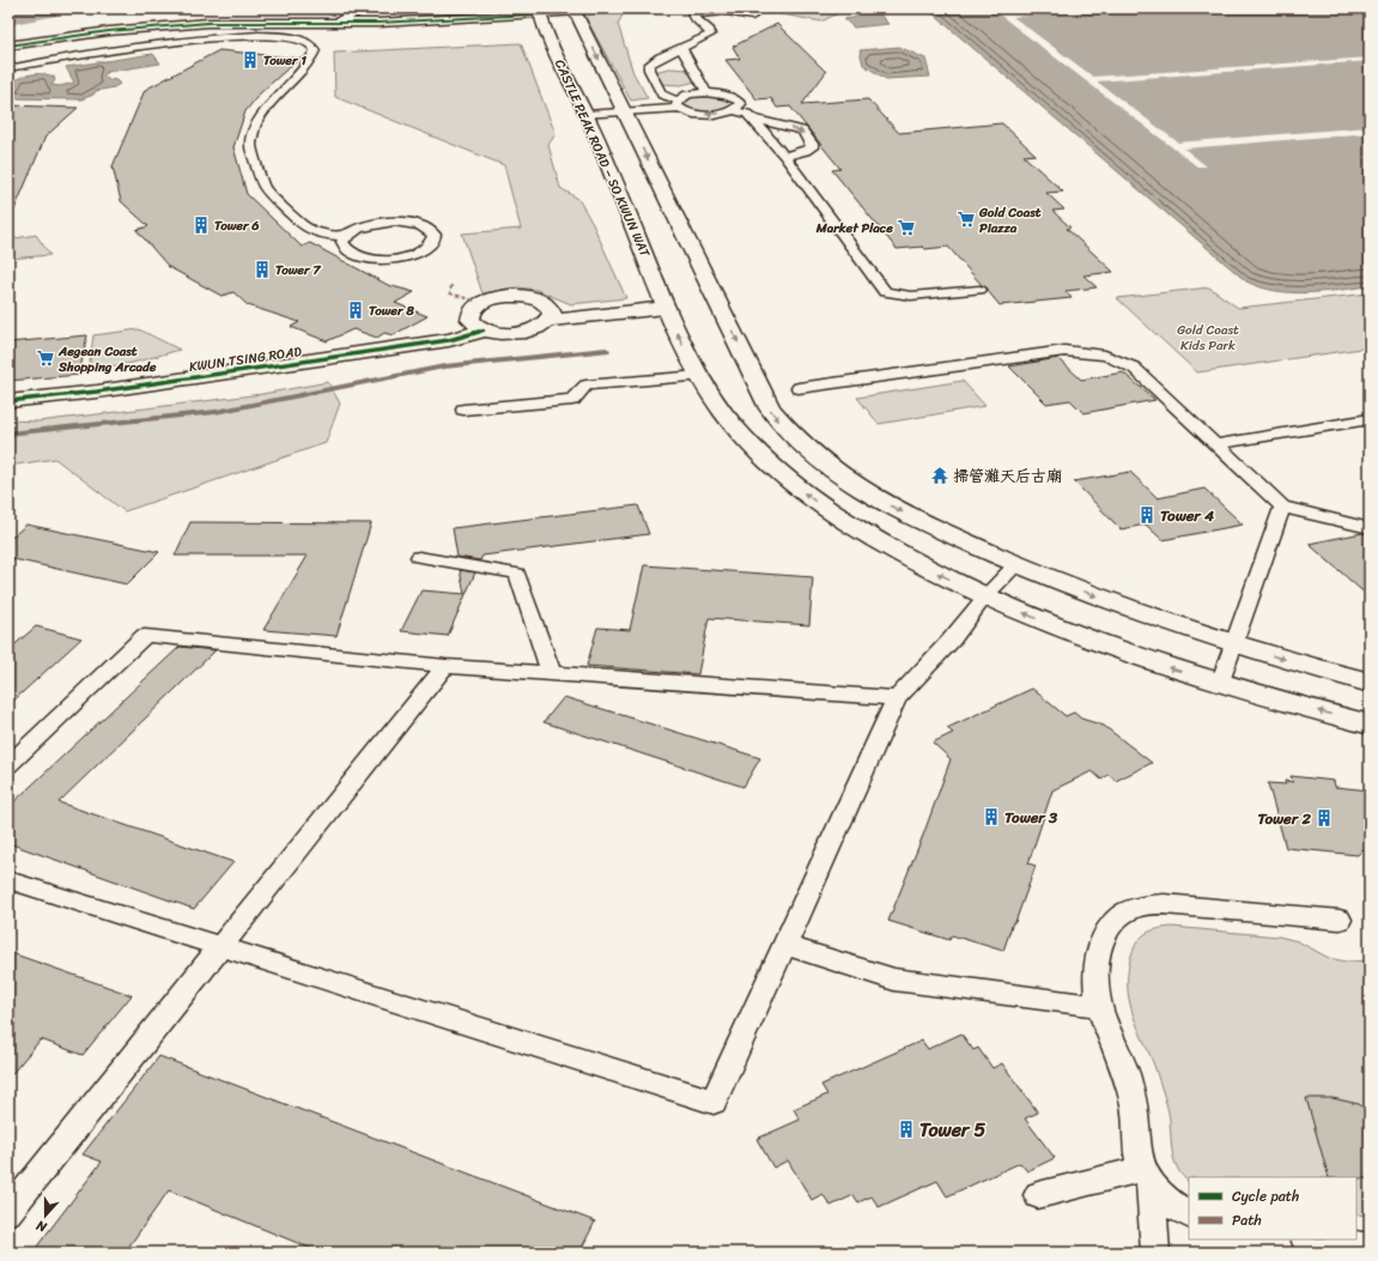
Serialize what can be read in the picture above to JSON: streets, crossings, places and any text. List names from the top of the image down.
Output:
{
  "streets": {
    "main road": ["CASTLE PEAK ROAD – SO KWUN WAT", "KWUN TSING ROAD"]
  },
  "parks": ["Gold Coast Kids Park"],
  "places": {
    "building": [
      "Tower 1",
      "Tower 6",
      "Tower 7",
      "Tower 8",
      "Tower 4",
      "Tower 3",
      "Tower 2",
      "Tower 5"
    ],
    "supermarket": ["Gold Coast Piazza", "Market Place", "Aegean Coast Shopping Arcade"],
    "temple": ["掃管灘天后古廟"]
  },
  "legend": ["Cycle path", "Path"],
  "north": "bottom"
}
